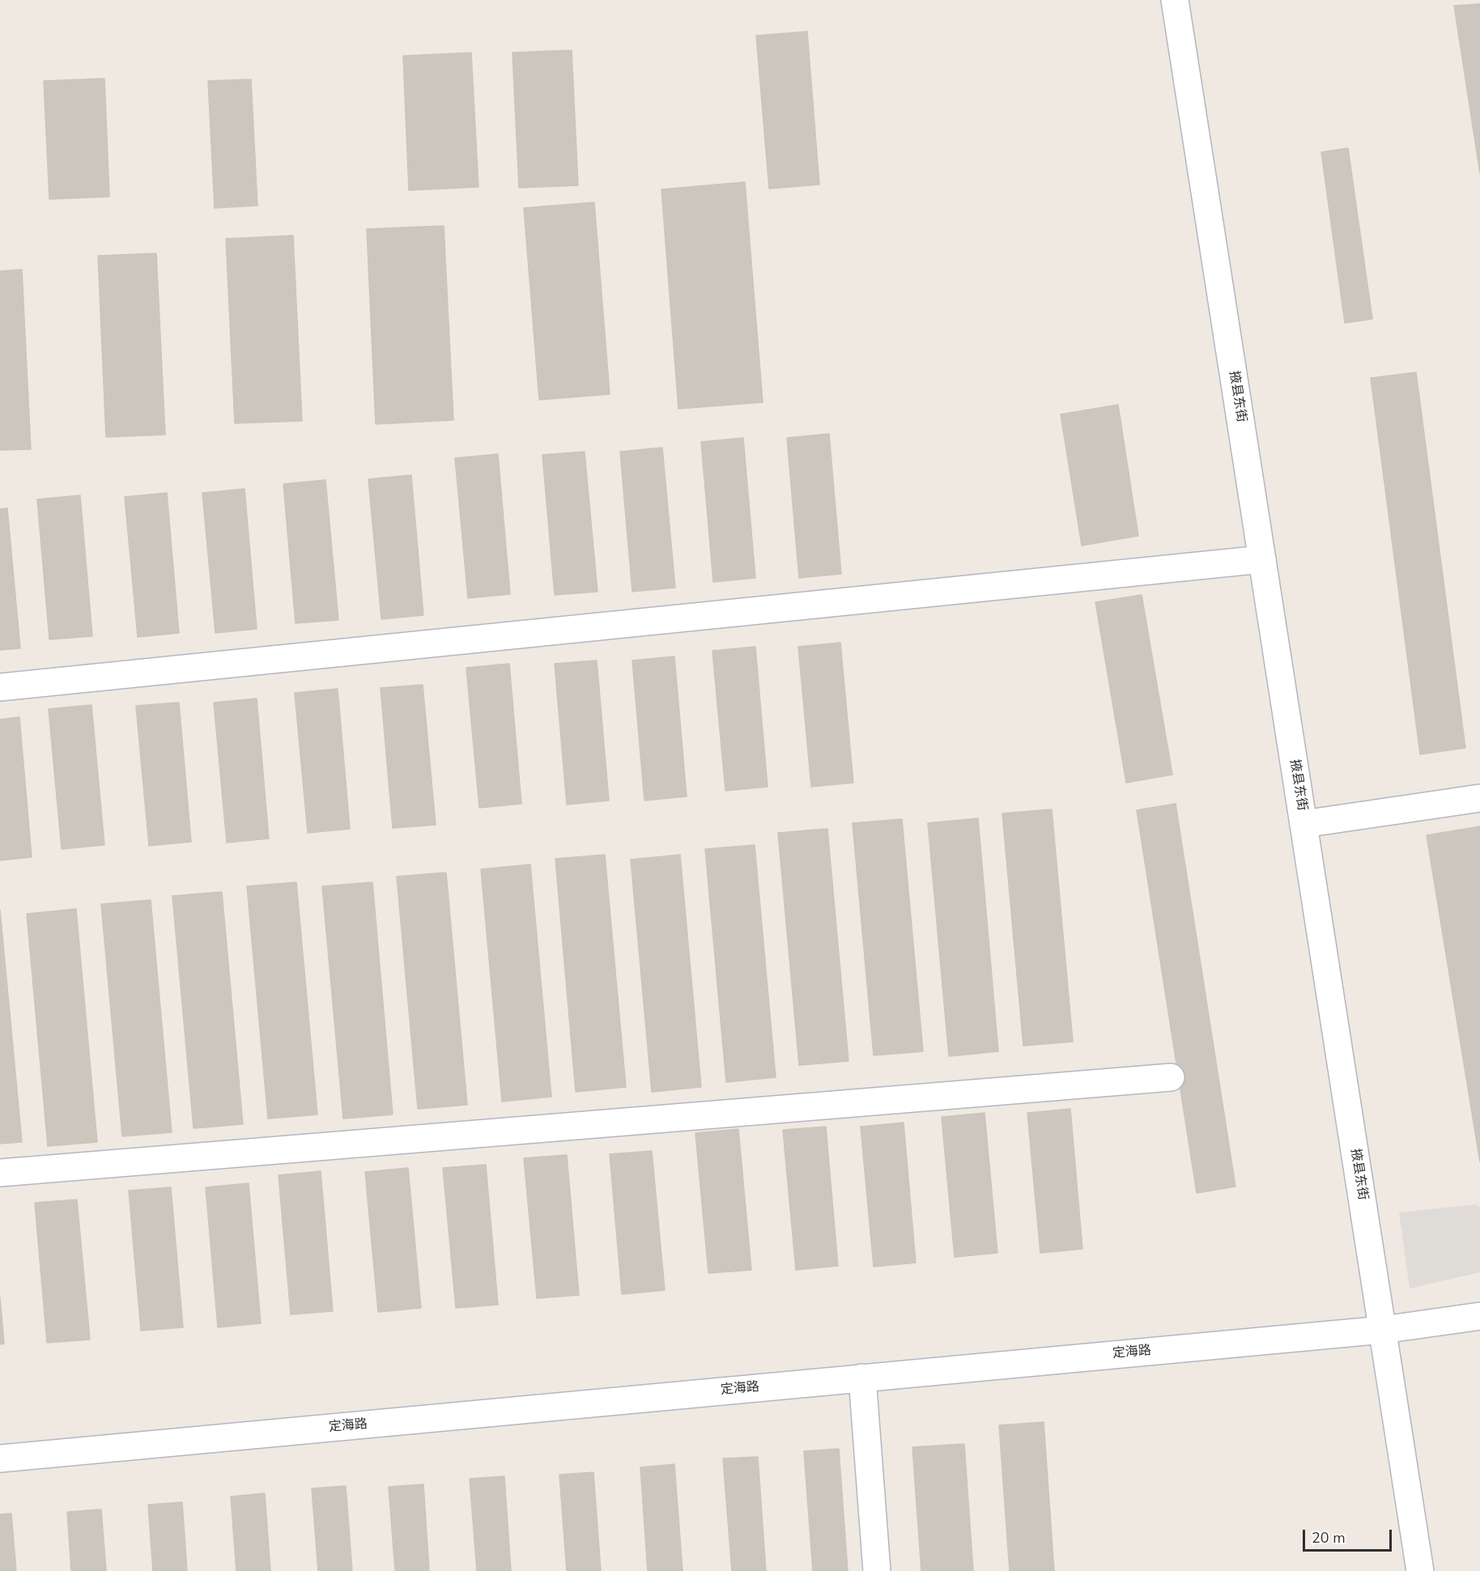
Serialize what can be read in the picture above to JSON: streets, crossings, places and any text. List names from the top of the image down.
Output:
{
  "streets": {
    "street": ["掖县东街", "定海路"]
  },
  "crossings": [
    ["掖县东街", "定海路"]
  ],
  "scale_bar": "20 m"
}
